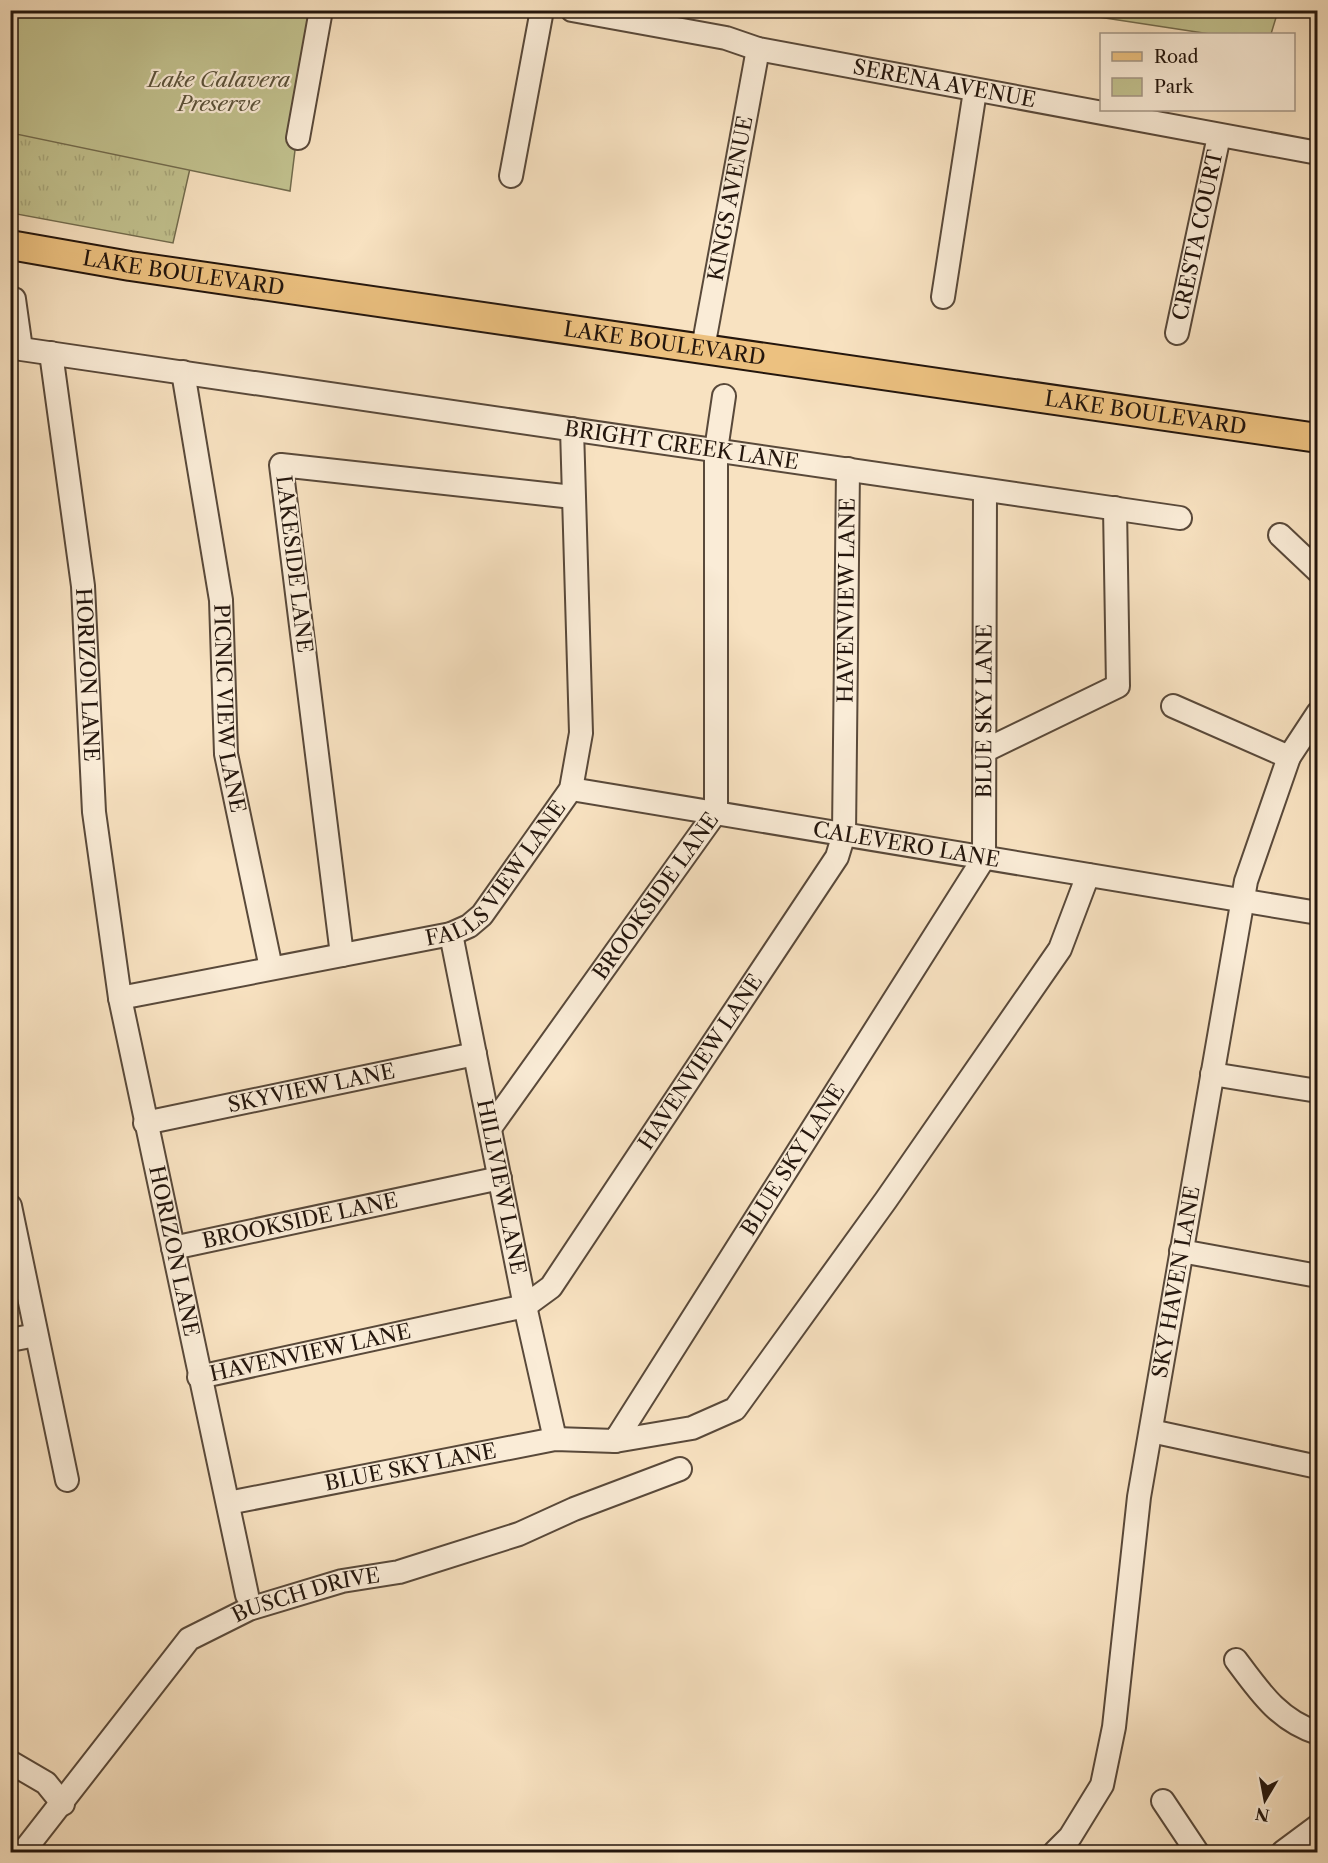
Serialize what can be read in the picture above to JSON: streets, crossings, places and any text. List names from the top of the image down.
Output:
{
  "streets": {
    "main road": ["LAKE BOULEVARD"],
    "street": [
      "SERENA AVENUE",
      "KINGS AVENUE",
      "CRESTA COURT",
      "BRIGHT CREEK LANE",
      "LAKESIDE LANE",
      "HAVENVIEW LANE",
      "HORIZON LANE",
      "PICNIC VIEW LANE",
      "BLUE SKY LANE",
      "CALEVERO LANE",
      "FALLS VIEW LANE",
      "BROOKSIDE LANE",
      "SKYVIEW LANE",
      "HILLVIEW LANE",
      "SKY HAVEN LANE",
      "BUSCH DRIVE"
    ]
  },
  "crossings": [
    ["SERENA AVENUE", "KINGS AVENUE"],
    ["SERENA AVENUE", "CRESTA COURT"],
    ["KINGS AVENUE", "LAKE BOULEVARD"],
    ["BRIGHT CREEK LANE", "HAVENVIEW LANE"],
    ["BRIGHT CREEK LANE", "HORIZON LANE"],
    ["BRIGHT CREEK LANE", "PICNIC VIEW LANE"],
    ["BRIGHT CREEK LANE", "BLUE SKY LANE"],
    ["BRIGHT CREEK LANE", "FALLS VIEW LANE"],
    ["BRIGHT CREEK LANE", "BROOKSIDE LANE"],
    ["LAKESIDE LANE", "FALLS VIEW LANE"],
    ["HAVENVIEW LANE", "HORIZON LANE"],
    ["HAVENVIEW LANE", "CALEVERO LANE"],
    ["HAVENVIEW LANE", "HILLVIEW LANE"],
    ["HORIZON LANE", "BLUE SKY LANE"],
    ["HORIZON LANE", "FALLS VIEW LANE"],
    ["HORIZON LANE", "BROOKSIDE LANE"],
    ["HORIZON LANE", "SKYVIEW LANE"],
    ["PICNIC VIEW LANE", "FALLS VIEW LANE"],
    ["BLUE SKY LANE", "CALEVERO LANE"],
    ["BLUE SKY LANE", "HILLVIEW LANE"],
    ["CALEVERO LANE", "FALLS VIEW LANE"],
    ["CALEVERO LANE", "BROOKSIDE LANE"],
    ["CALEVERO LANE", "SKY HAVEN LANE"],
    ["FALLS VIEW LANE", "HILLVIEW LANE"],
    ["BROOKSIDE LANE", "HILLVIEW LANE"],
    ["SKYVIEW LANE", "HILLVIEW LANE"]
  ],
  "parks": ["Lake Calavera Preserve"],
  "legend": ["Road", "Park"],
  "north": "bottom"
}
